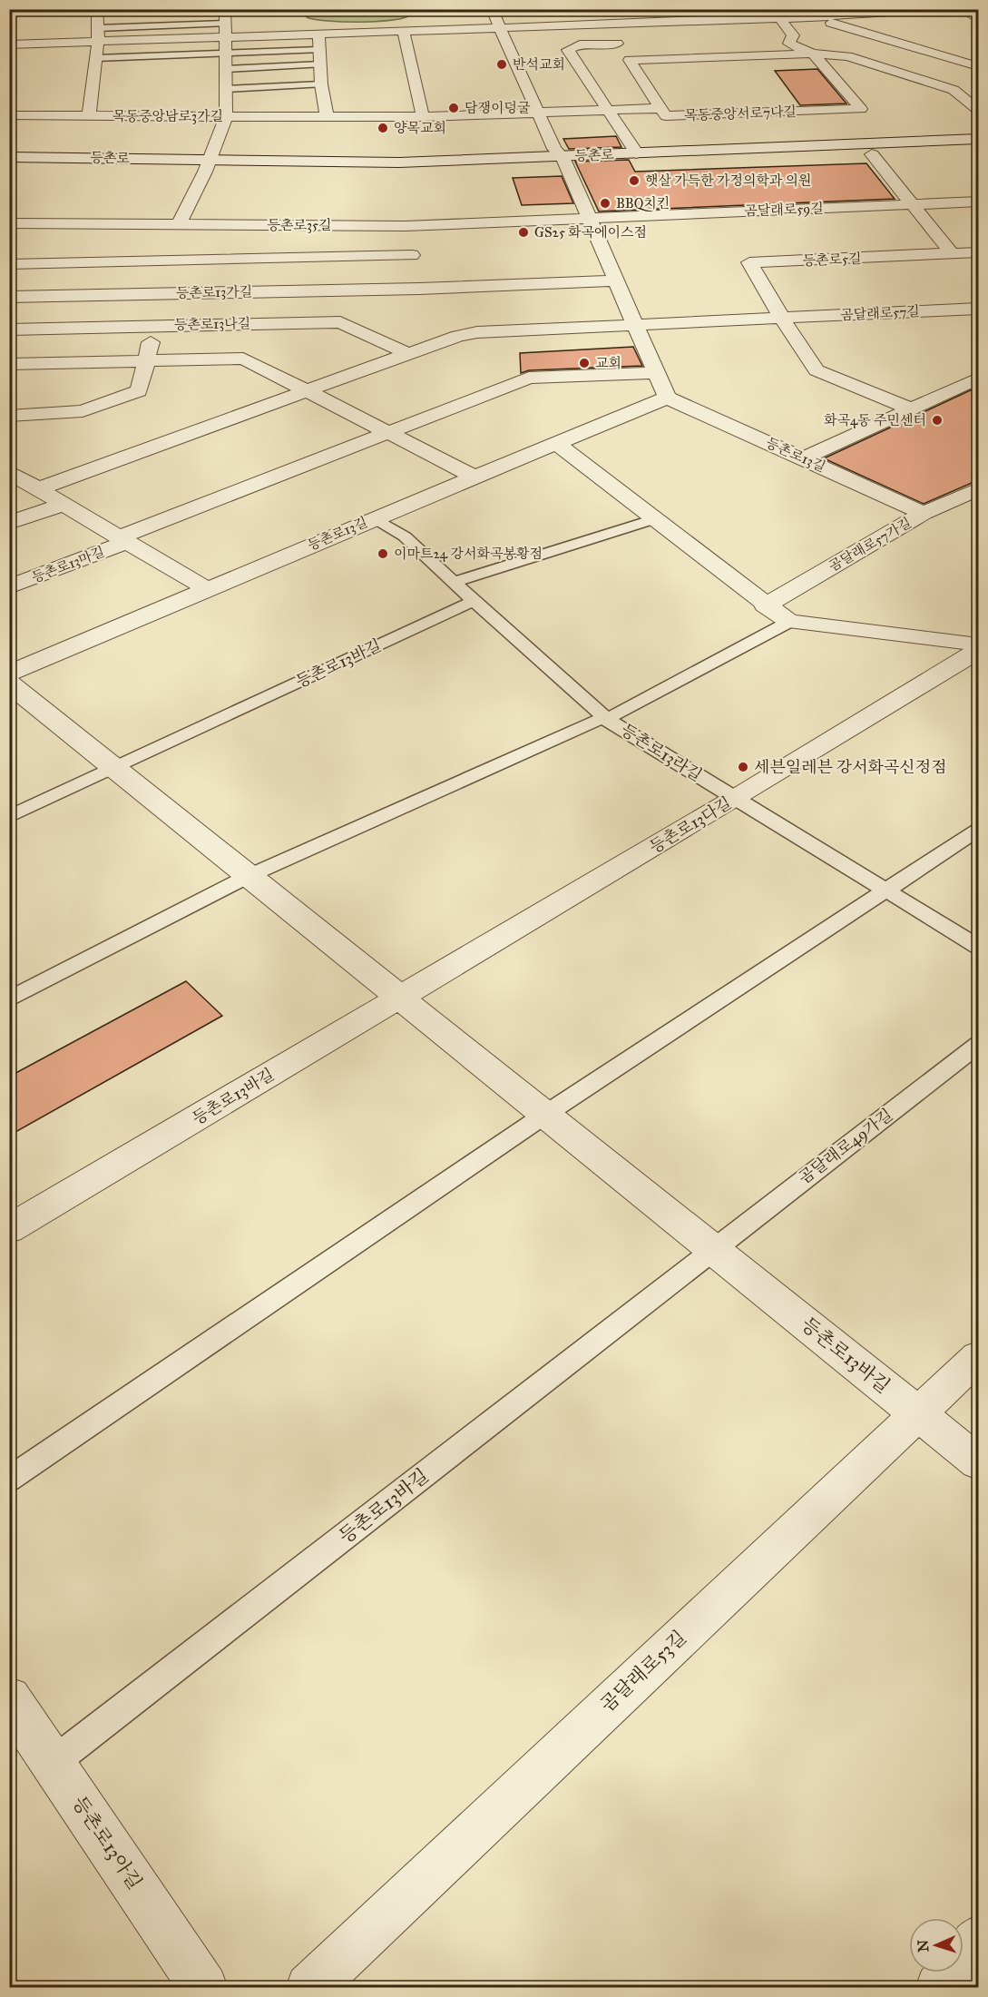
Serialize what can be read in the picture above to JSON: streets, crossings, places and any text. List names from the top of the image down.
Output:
{
  "streets": {
    "street": [
      "목동중앙서로7나길",
      "목동중앙남로3가길",
      "등촌로",
      "곰달래로59길",
      "등촌로35길",
      "등촌로5길",
      "등촌로13가길",
      "곰달래로57길",
      "등촌로13나길",
      "등촌로13길",
      "곰달래로57가길",
      "등촌로13마길",
      "등촌로13바길",
      "등촌로13다길",
      "곰달래로53길",
      "등촌로13아길"
    ],
    "lane": ["등촌로13라길", "곰달래로49가길"]
  },
  "crossings": [
    ["목동중앙서로7나길", "목동중앙남로3가길"],
    ["곰달래로59길", "등촌로35길"],
    ["등촌로5길", "곰달래로57길"],
    ["등촌로13길", "곰달래로57가길"],
    ["등촌로13길", "등촌로13마길"],
    ["등촌로13길", "등촌로13라길"],
    ["등촌로13바길", "등촌로13라길"],
    ["등촌로13바길", "등촌로13다길"],
    ["등촌로13바길", "곰달래로49가길"],
    ["등촌로13바길", "곰달래로53길"],
    ["등촌로13바길", "등촌로13아길"],
    ["등촌로13라길", "등촌로13다길"]
  ],
  "places": [
    "반석교회",
    "담쟁이덩굴",
    "양목교회",
    "햇살 가득한 가정의학과 의원",
    "BBQ치킨",
    "GS25 화곡에이스점",
    "교회",
    "화곡4동 주민센터",
    "이마트24 강서화곡봉황점",
    "세븐일레븐 강서화곡신정점"
  ],
  "north": "left"
}
